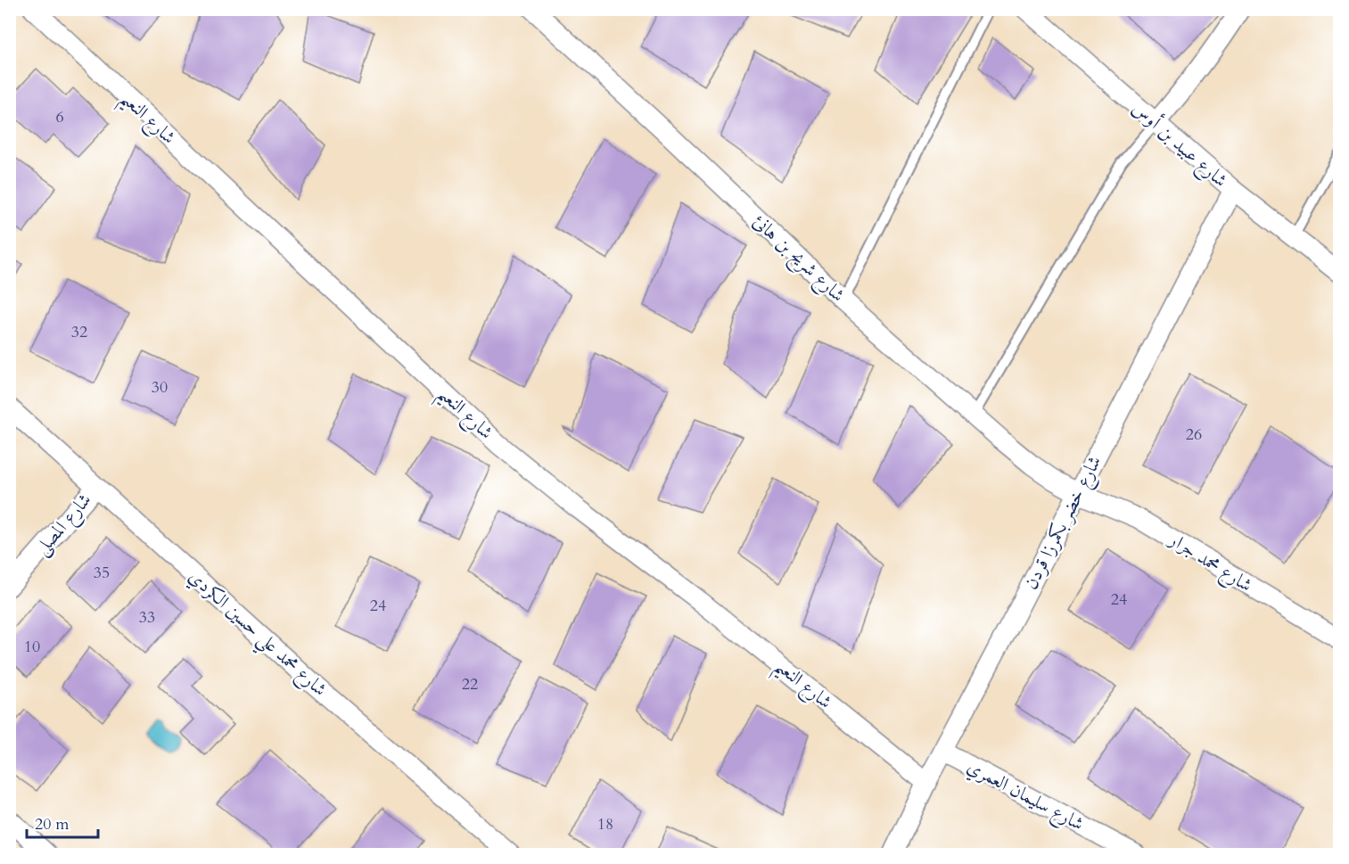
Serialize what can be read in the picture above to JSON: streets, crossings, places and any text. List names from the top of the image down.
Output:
{
  "streets": {
    "street": [
      "شارع النعيم",
      "شارع عبيد بن أوس",
      "شارع شريح بن هانئ",
      "شارع خضر بكمرزا قردن",
      "شارع المصلى",
      "شارع محمد جرار",
      "شارع محمد علي حسين الكردي",
      "شارع سليمان العمري"
    ]
  },
  "crossings": [
    ["شارع النعيم", "شارع خضر بكمرزا قردن"],
    ["شارع عبيد بن أوس", "شارع خضر بكمرزا قردن"],
    ["شارع شريح بن هانئ", "شارع خضر بكمرزا قردن"],
    ["شارع شريح بن هانئ", "شارع محمد جرار"],
    ["شارع خضر بكمرزا قردن", "شارع محمد جرار"],
    ["شارع خضر بكمرزا قردن", "شارع سليمان العمري"],
    ["شارع المصلى", "شارع محمد علي حسين الكردي"]
  ],
  "house_numbers": [
    "6",
    "32",
    "30",
    "26",
    "35",
    "24",
    "24",
    "33",
    "10",
    "22",
    "18"
  ],
  "scale_bar": "20 m"
}
